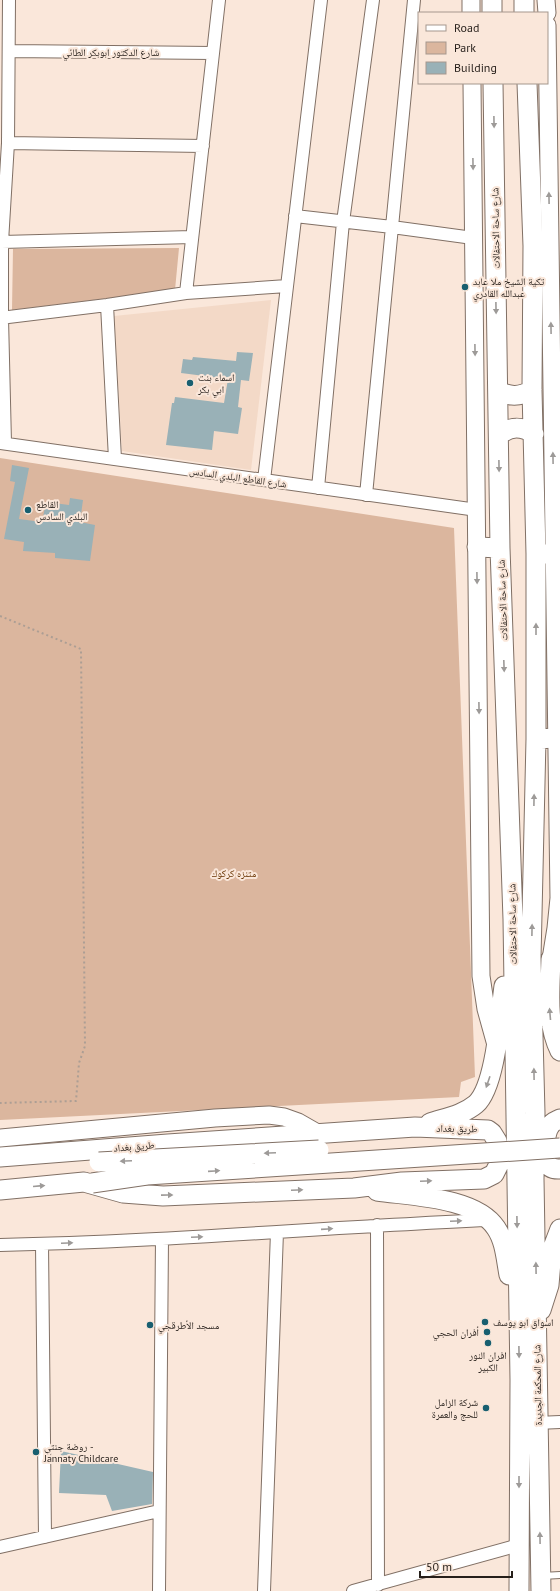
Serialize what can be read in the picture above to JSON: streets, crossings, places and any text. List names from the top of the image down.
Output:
{
  "streets": {
    "main road": ["شارع ساحة الاحتفالات", "طريق بغداد", "شارع المحكمة الجديدة"],
    "street": ["شارع الدكتور ابوبكر الطائي", "شارع القاطع البلدي السادس"]
  },
  "crossings": [
    ["شارع ساحة الاحتفالات", "شارع المحكمة الجديدة"]
  ],
  "parks": ["متنزه كركوك"],
  "places": [
    "تكية الشيخ ملا عابد عبدالله القادري",
    "اسماء بنت ابي بكر",
    "القاطع البلدي السادس",
    "اسواق ابو يوسف",
    "مسجد الأطرقجي",
    "أفران الحجي",
    "افران النور الكبير",
    "شركة الزامل للحج والعمرة",
    "روضة جنتي - Jannaty Childcare"
  ],
  "legend": ["Road", "Park", "Building"],
  "scale_bar": "50 m"
}
